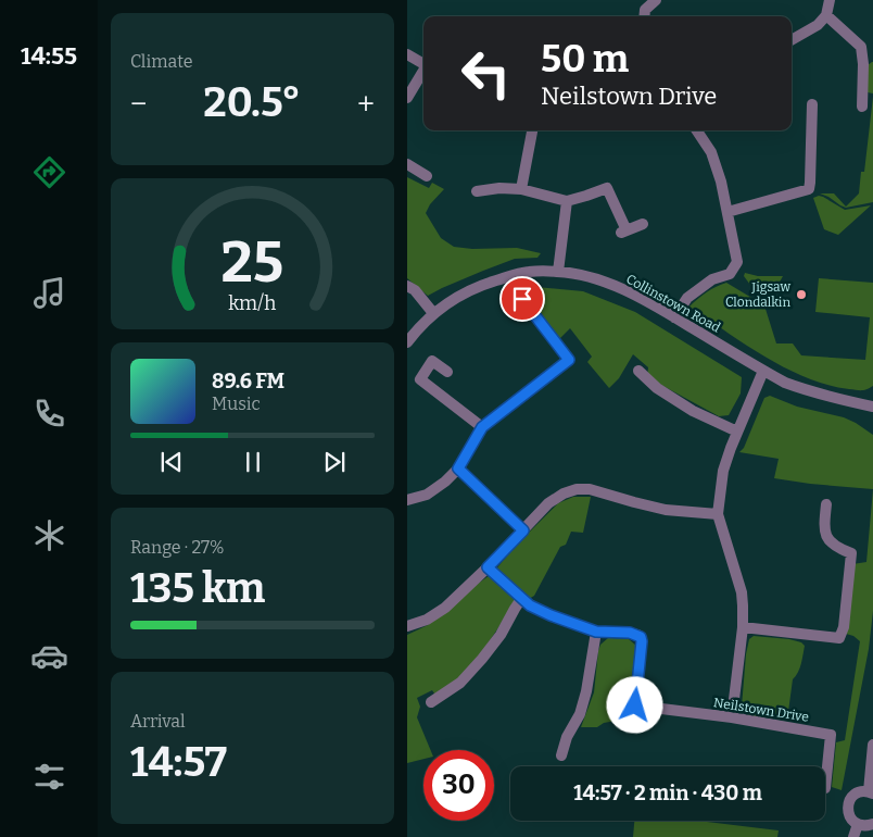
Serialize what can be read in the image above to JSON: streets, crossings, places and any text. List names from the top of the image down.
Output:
{
  "streets": {
    "street": ["Collinstown Road", "Neilstown Drive"]
  },
  "places": ["Jigsaw Clondalkin"],
  "page": {
    "tabs": "14:55",
    "tile": [
      "Climate",
      ["Range · 27%", "135 km"],
      ["Arrival", "14:57"]
    ],
    "turn": ["50 m", "Neilstown Drive"],
    "heat": ["−", "20.5°", "+"],
    "song": ["89.6 FM", "Music"],
    "limit": "30",
    "trip": "14:57 · 2 min · 430 m",
    "gauge": ["25", "km/h"]
  }
}
